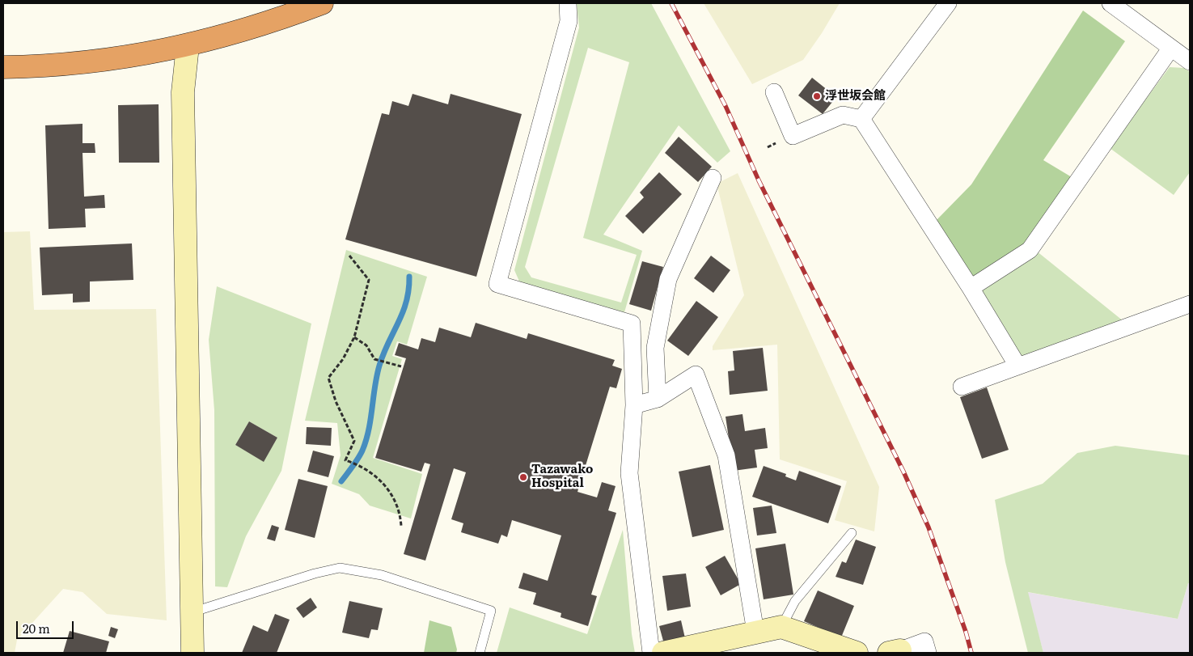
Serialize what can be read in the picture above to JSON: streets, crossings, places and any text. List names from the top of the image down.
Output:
{
  "places": ["浮世坂会館", "Tazawako Hospital"],
  "scale_bar": "20 m"
}
